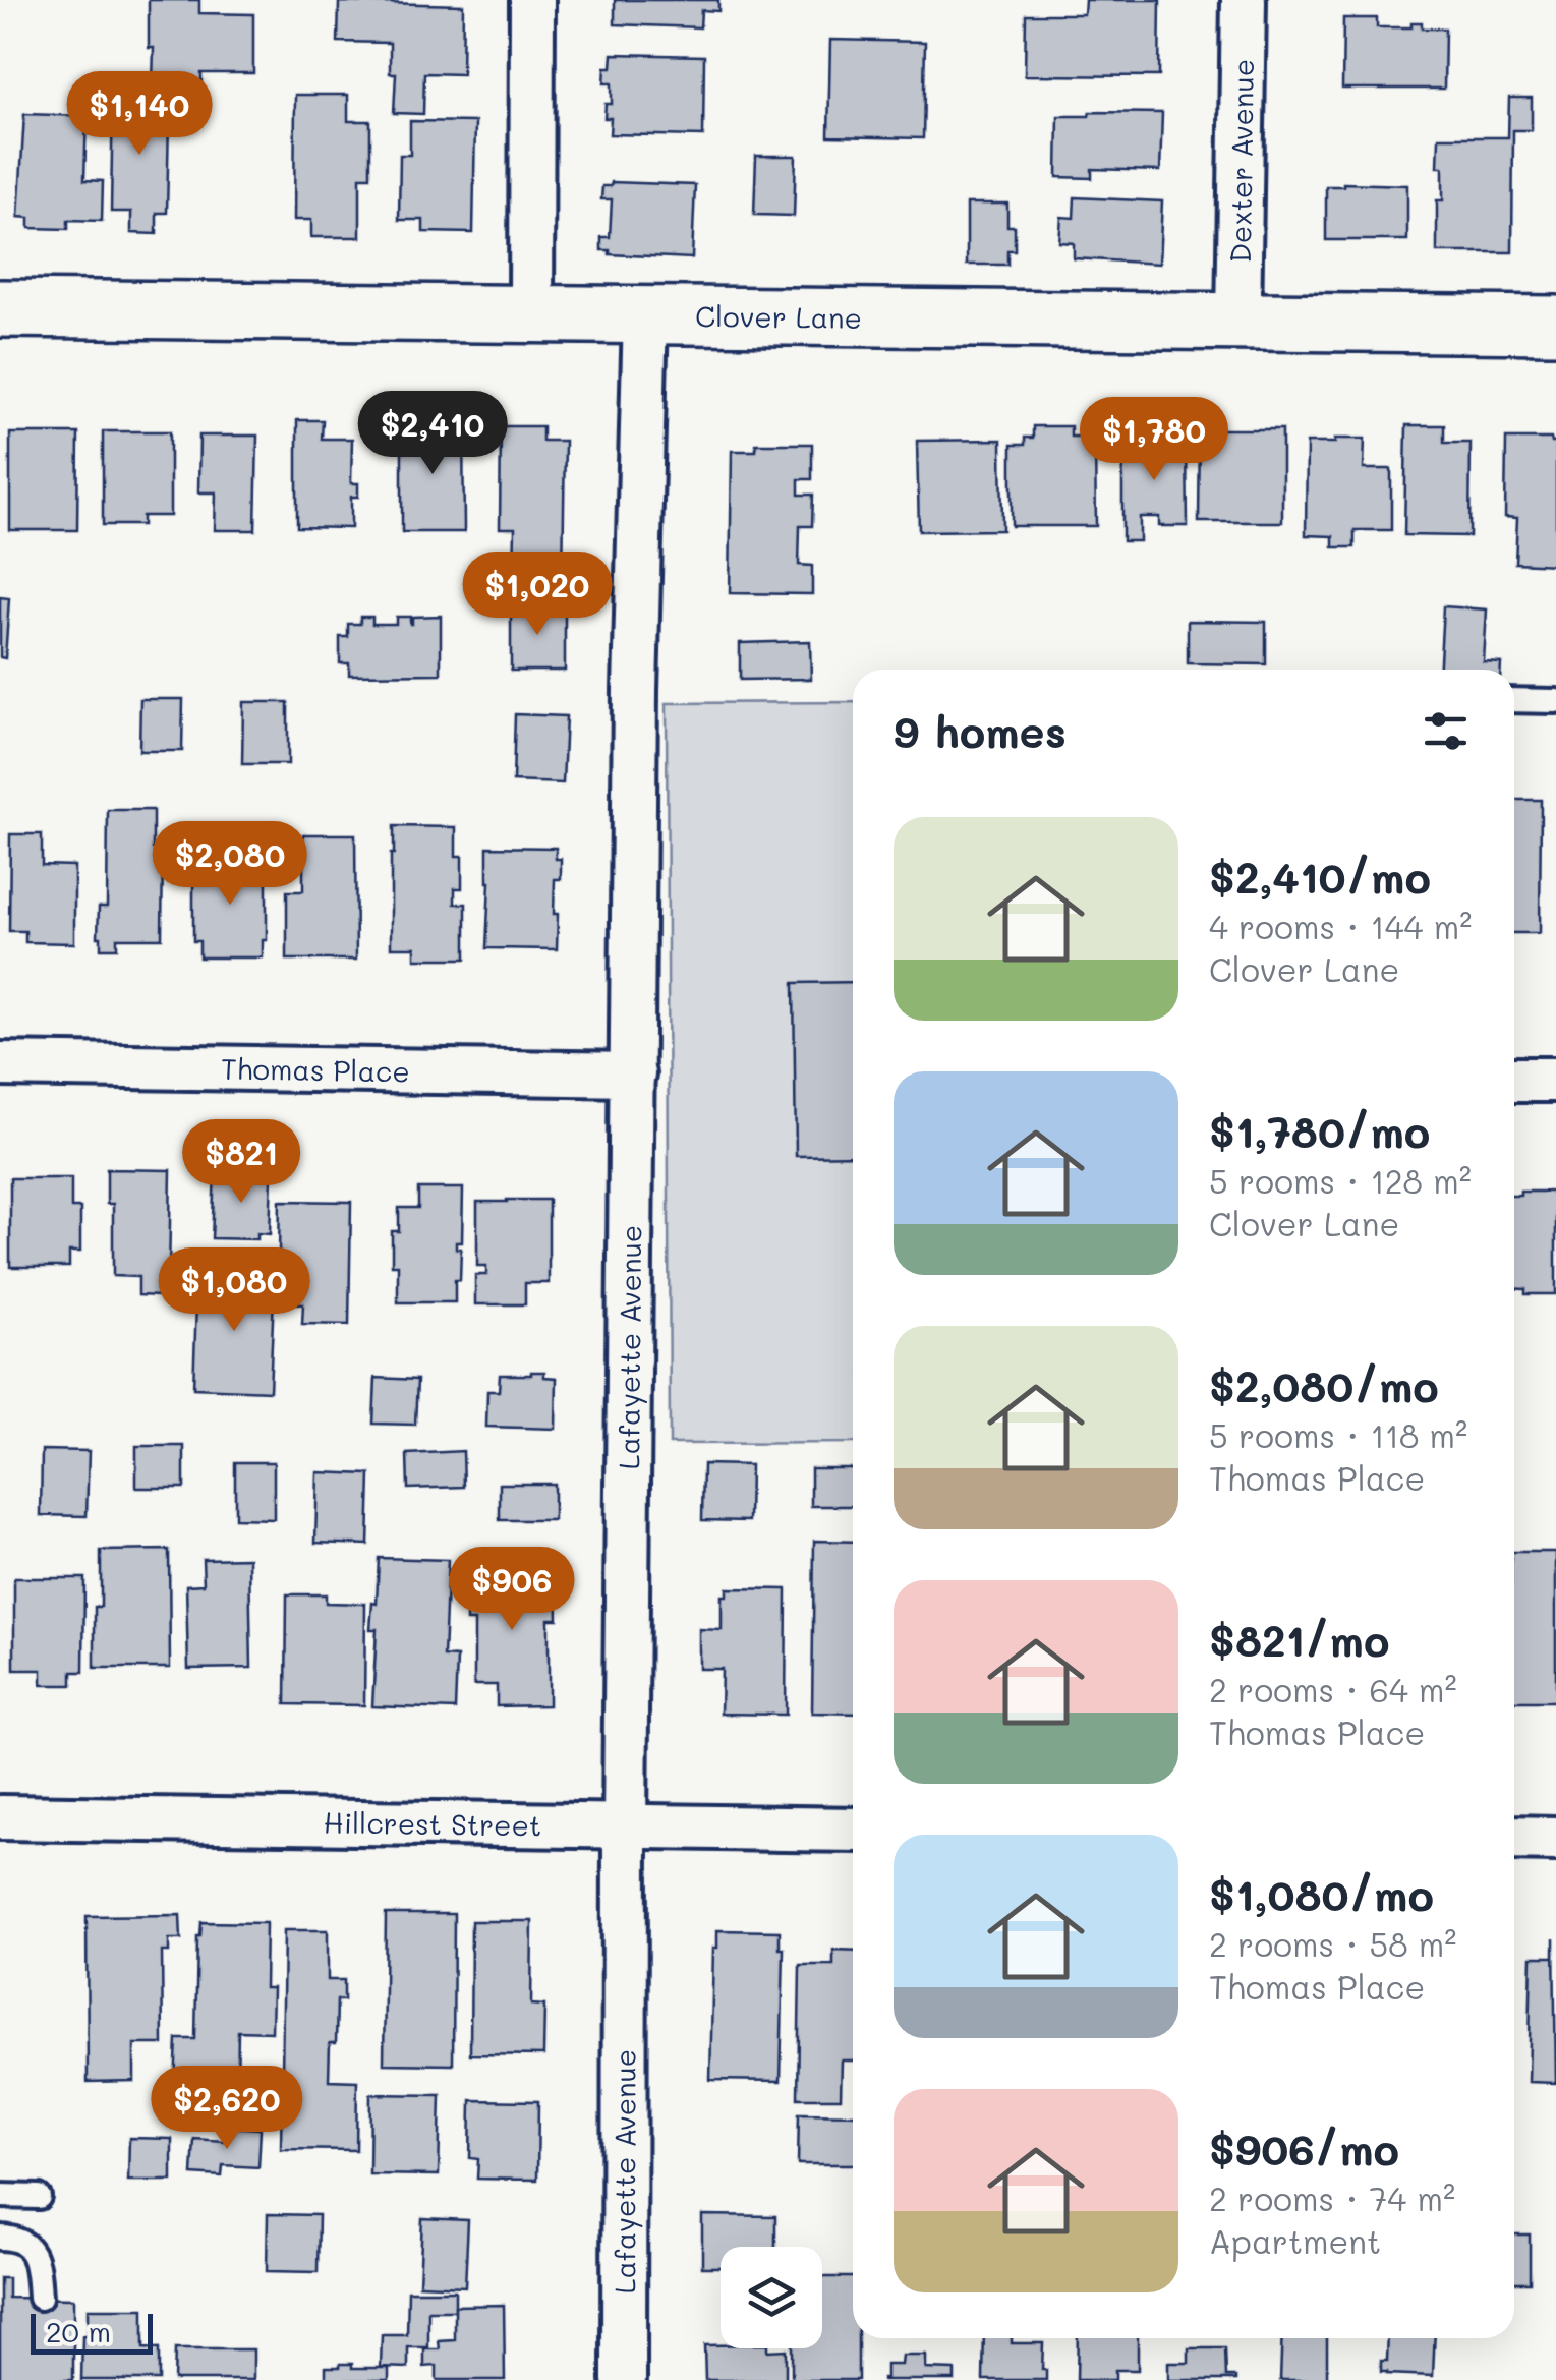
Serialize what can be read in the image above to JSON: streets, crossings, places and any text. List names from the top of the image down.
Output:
{
  "streets": {
    "street": [
      "Dexter Avenue",
      "Clover Lane",
      "Thomas Place",
      "Lafayette Avenue",
      "Hillcrest Street"
    ]
  },
  "crossings": [
    ["Dexter Avenue", "Clover Lane"],
    ["Clover Lane", "Lafayette Avenue"],
    ["Thomas Place", "Lafayette Avenue"],
    ["Lafayette Avenue", "Hillcrest Street"]
  ],
  "scale_bar": "20 m",
  "page": {
    "price": [
      "$1,140",
      "$2,410",
      "$1,780",
      "$1,020",
      "$2,080",
      "$821",
      "$1,080",
      "$906",
      "$2,620"
    ],
    "heading": "9 homes",
    "list": [
      {
        "name": "$2,410/mo",
        "note": "4 rooms · 144 m² · Clover Lane"
      },
      {
        "name": "$1,780/mo",
        "note": "5 rooms · 128 m² · Clover Lane"
      },
      {
        "name": "$2,080/mo",
        "note": "5 rooms · 118 m² · Thomas Place"
      },
      {
        "name": "$821/mo",
        "note": "2 rooms · 64 m² · Thomas Place"
      },
      {
        "name": "$1,080/mo",
        "note": "2 rooms · 58 m² · Thomas Place"
      },
      {
        "name": "$906/mo",
        "note": "2 rooms · 74 m² · Apartment"
      }
    ],
    "scale": "20 m"
  }
}
